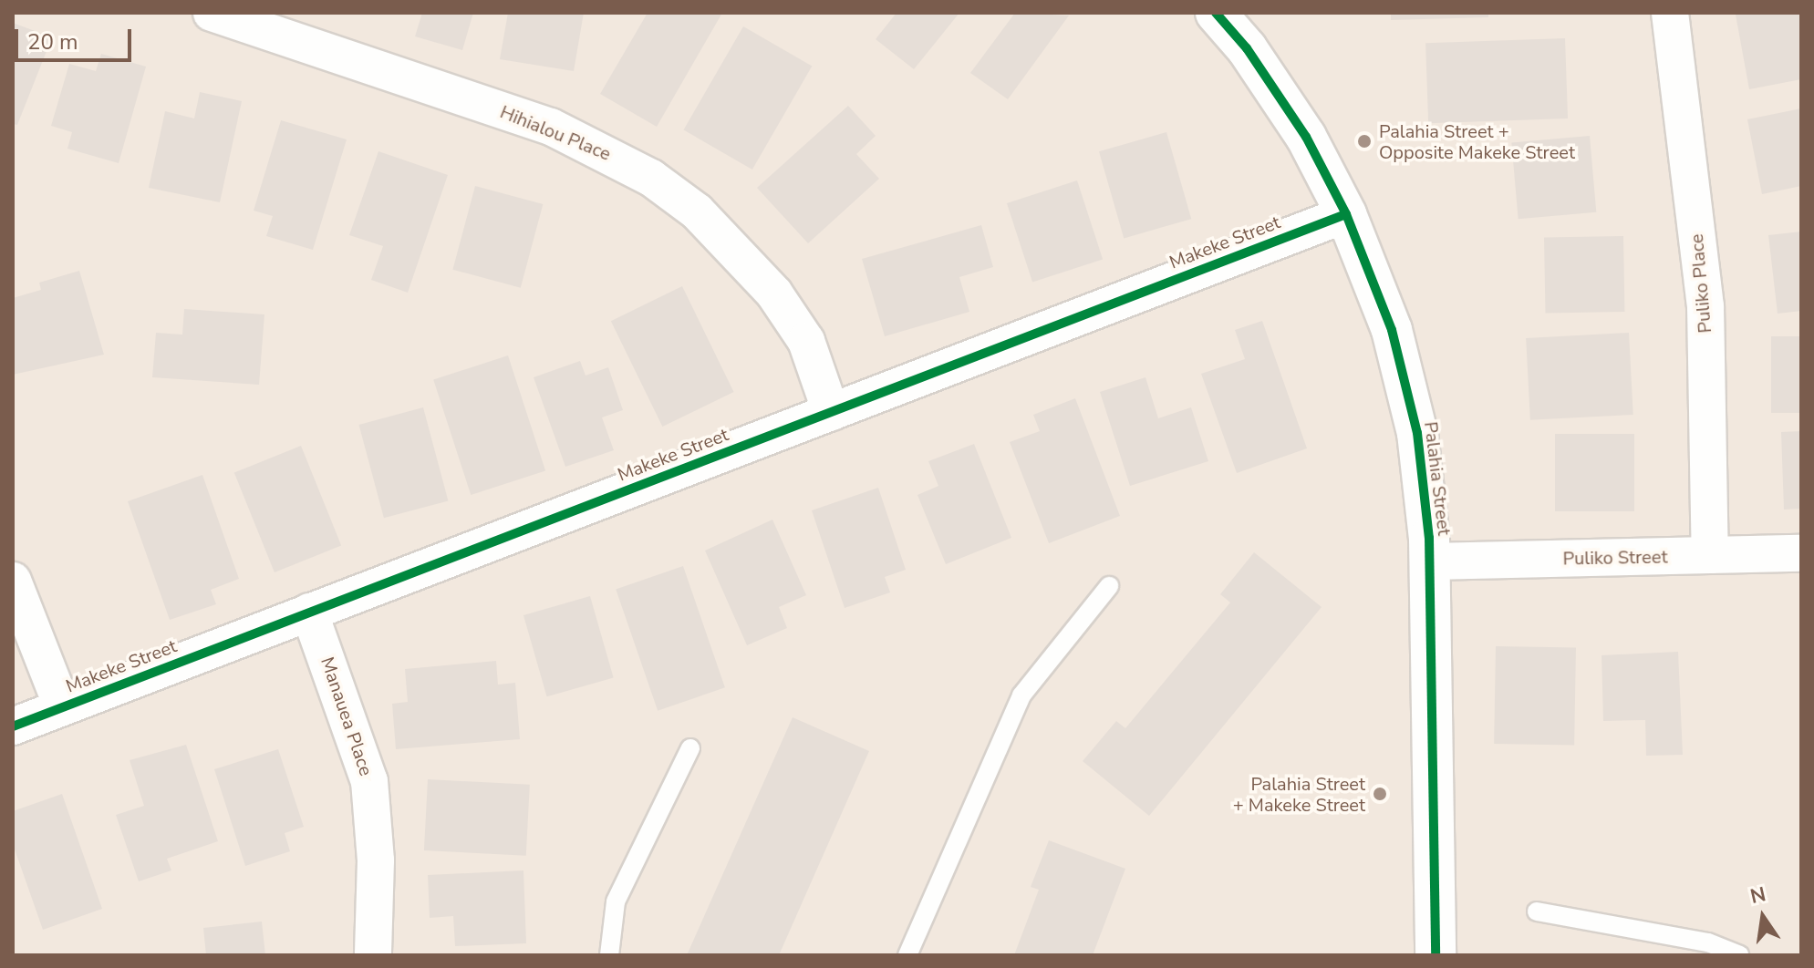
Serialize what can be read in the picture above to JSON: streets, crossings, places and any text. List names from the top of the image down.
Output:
{
  "streets": {
    "street": [
      "Hihialou Place",
      "Makeke Street",
      "Puliko Place",
      "Palahia Street",
      "Puliko Street",
      "Manauea Place"
    ]
  },
  "crossings": [
    ["Hihialou Place", "Makeke Street"],
    ["Makeke Street", "Palahia Street"],
    ["Makeke Street", "Manauea Place"],
    ["Puliko Place", "Puliko Street"],
    ["Palahia Street", "Puliko Street"]
  ],
  "places": ["Palahia Street + Opposite Makeke Street", "Palahia Street + Makeke Street"],
  "scale_bar": "20 m",
  "north": "top"
}
